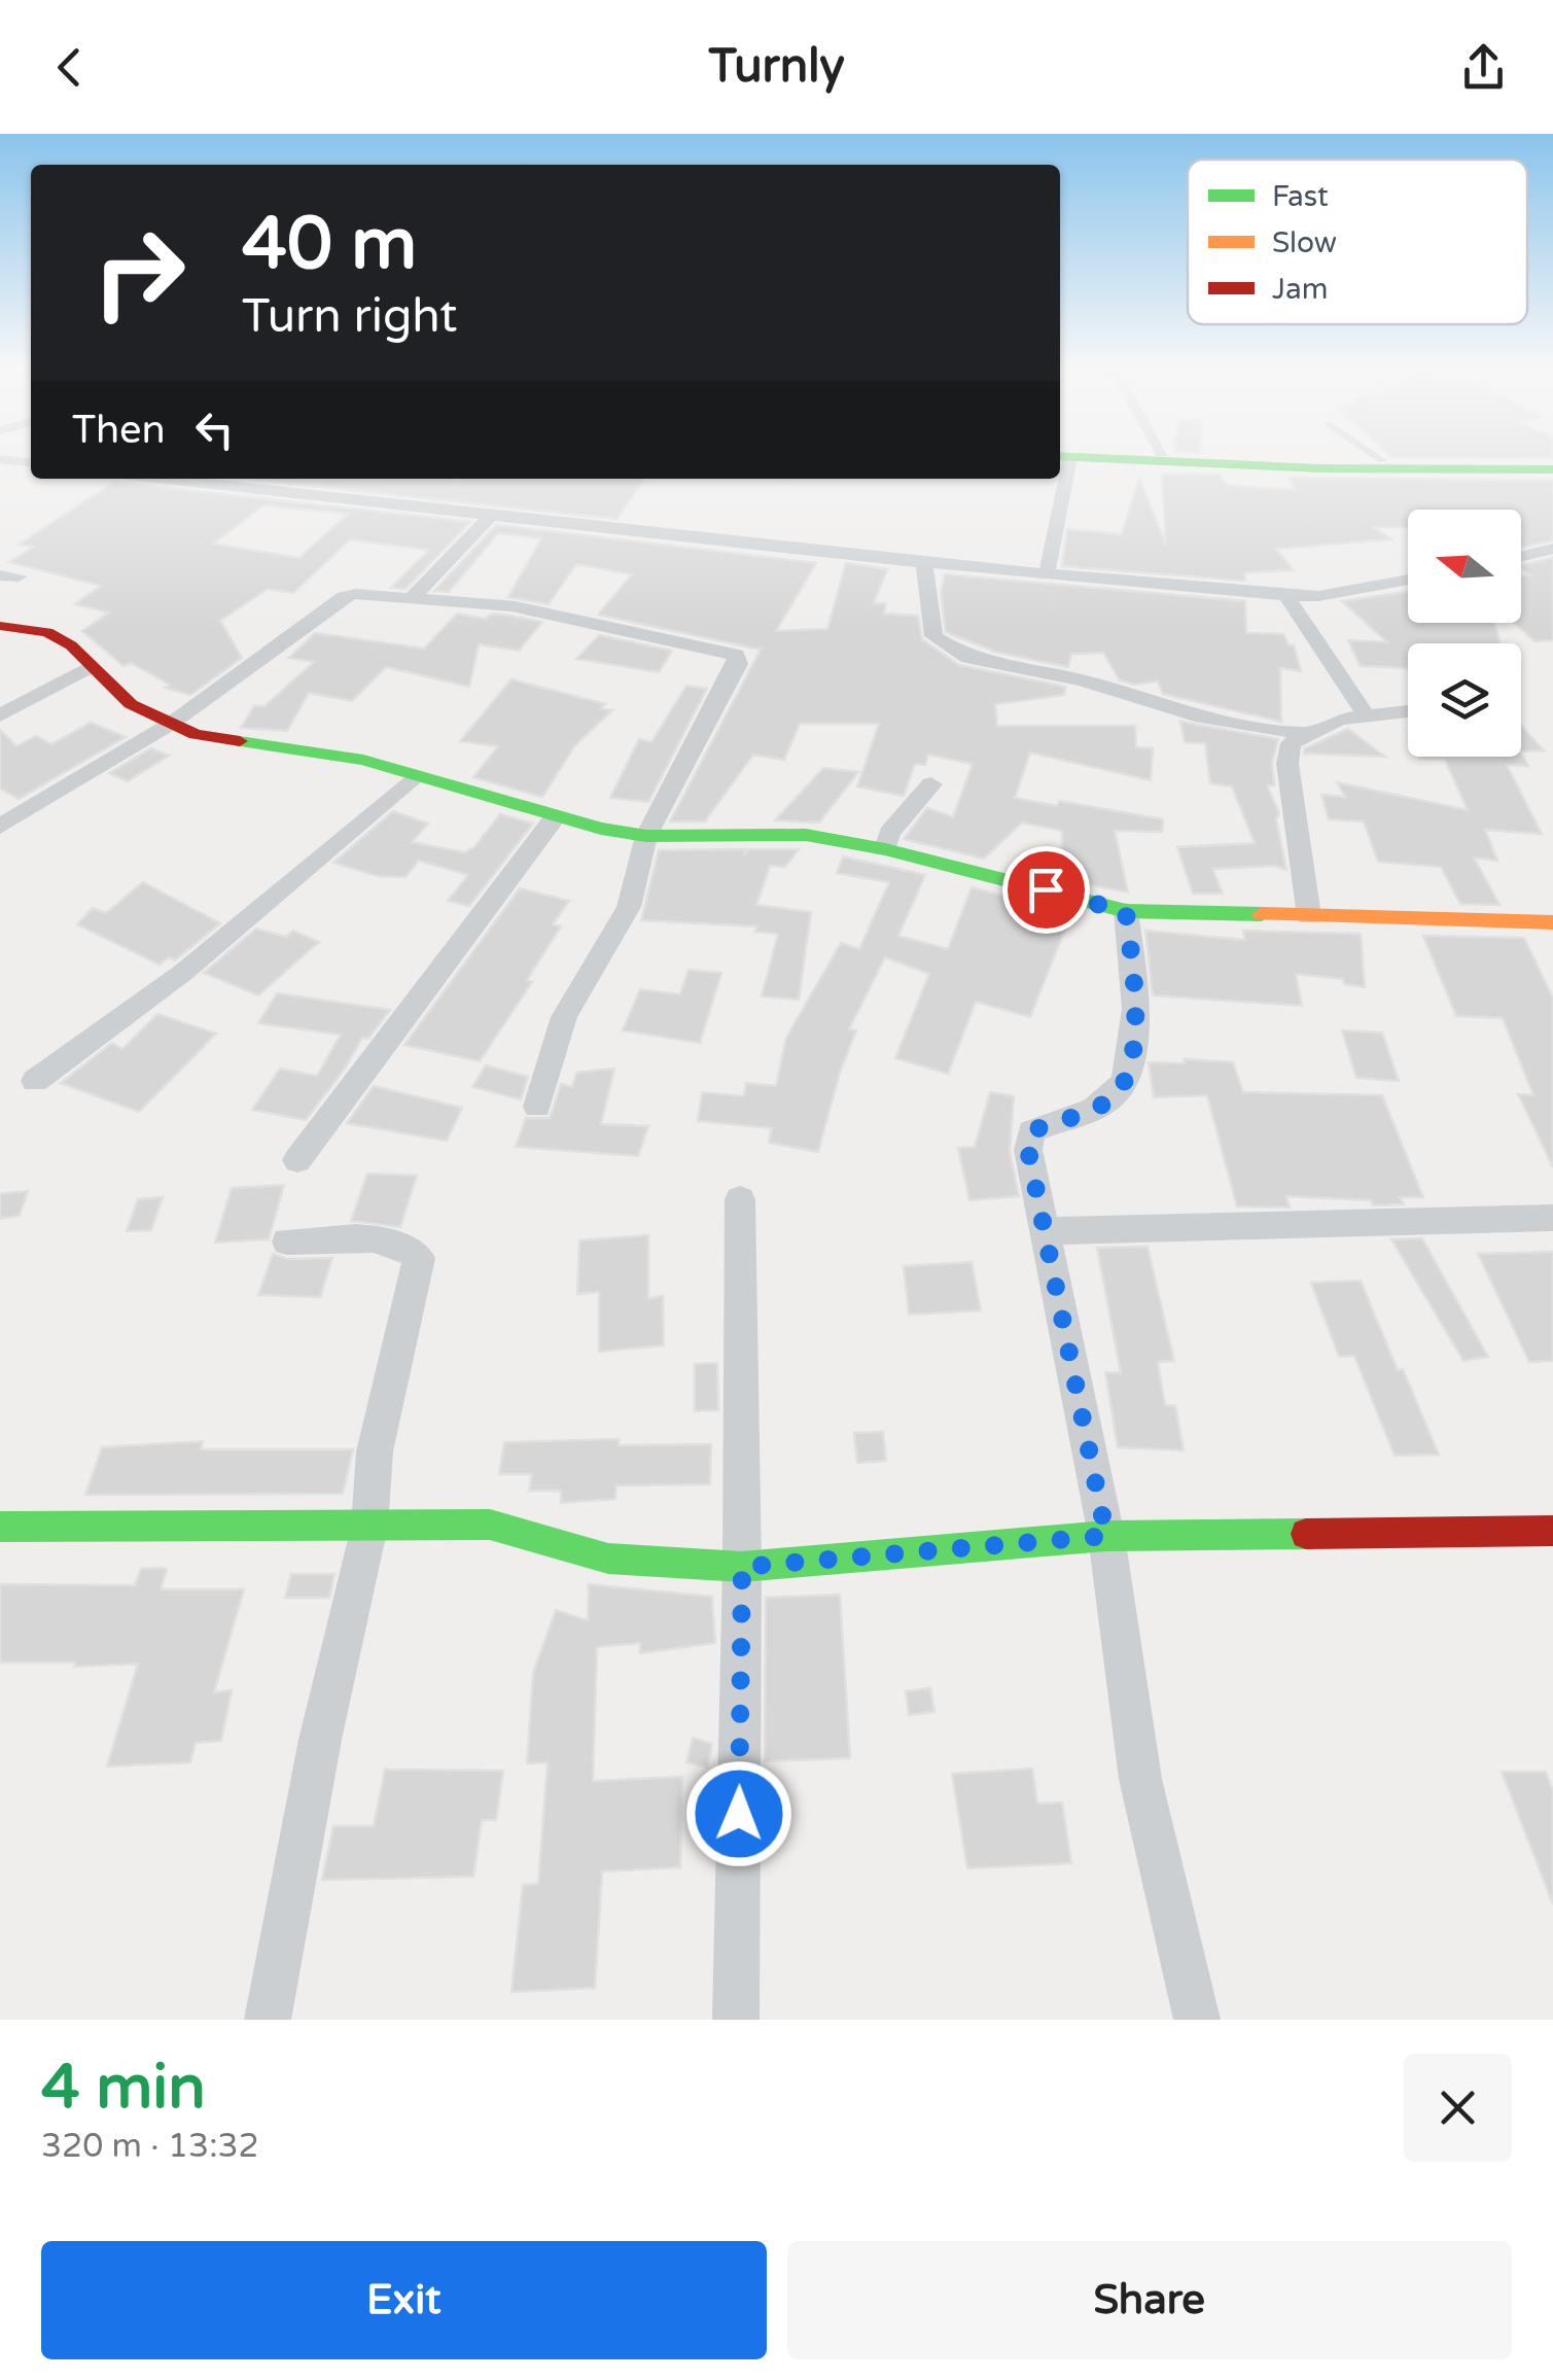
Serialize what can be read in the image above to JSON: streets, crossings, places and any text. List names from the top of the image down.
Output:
{
  "legend": ["Fast", "Slow", "Jam"],
  "north": "left",
  "page": {
    "header": "Turnly",
    "turn": ["40 m", "Turn right"],
    "then": "Then",
    "heading": ["4 min", "320 m · 13:32"],
    "buttons": ["Exit", "Share"]
  }
}
